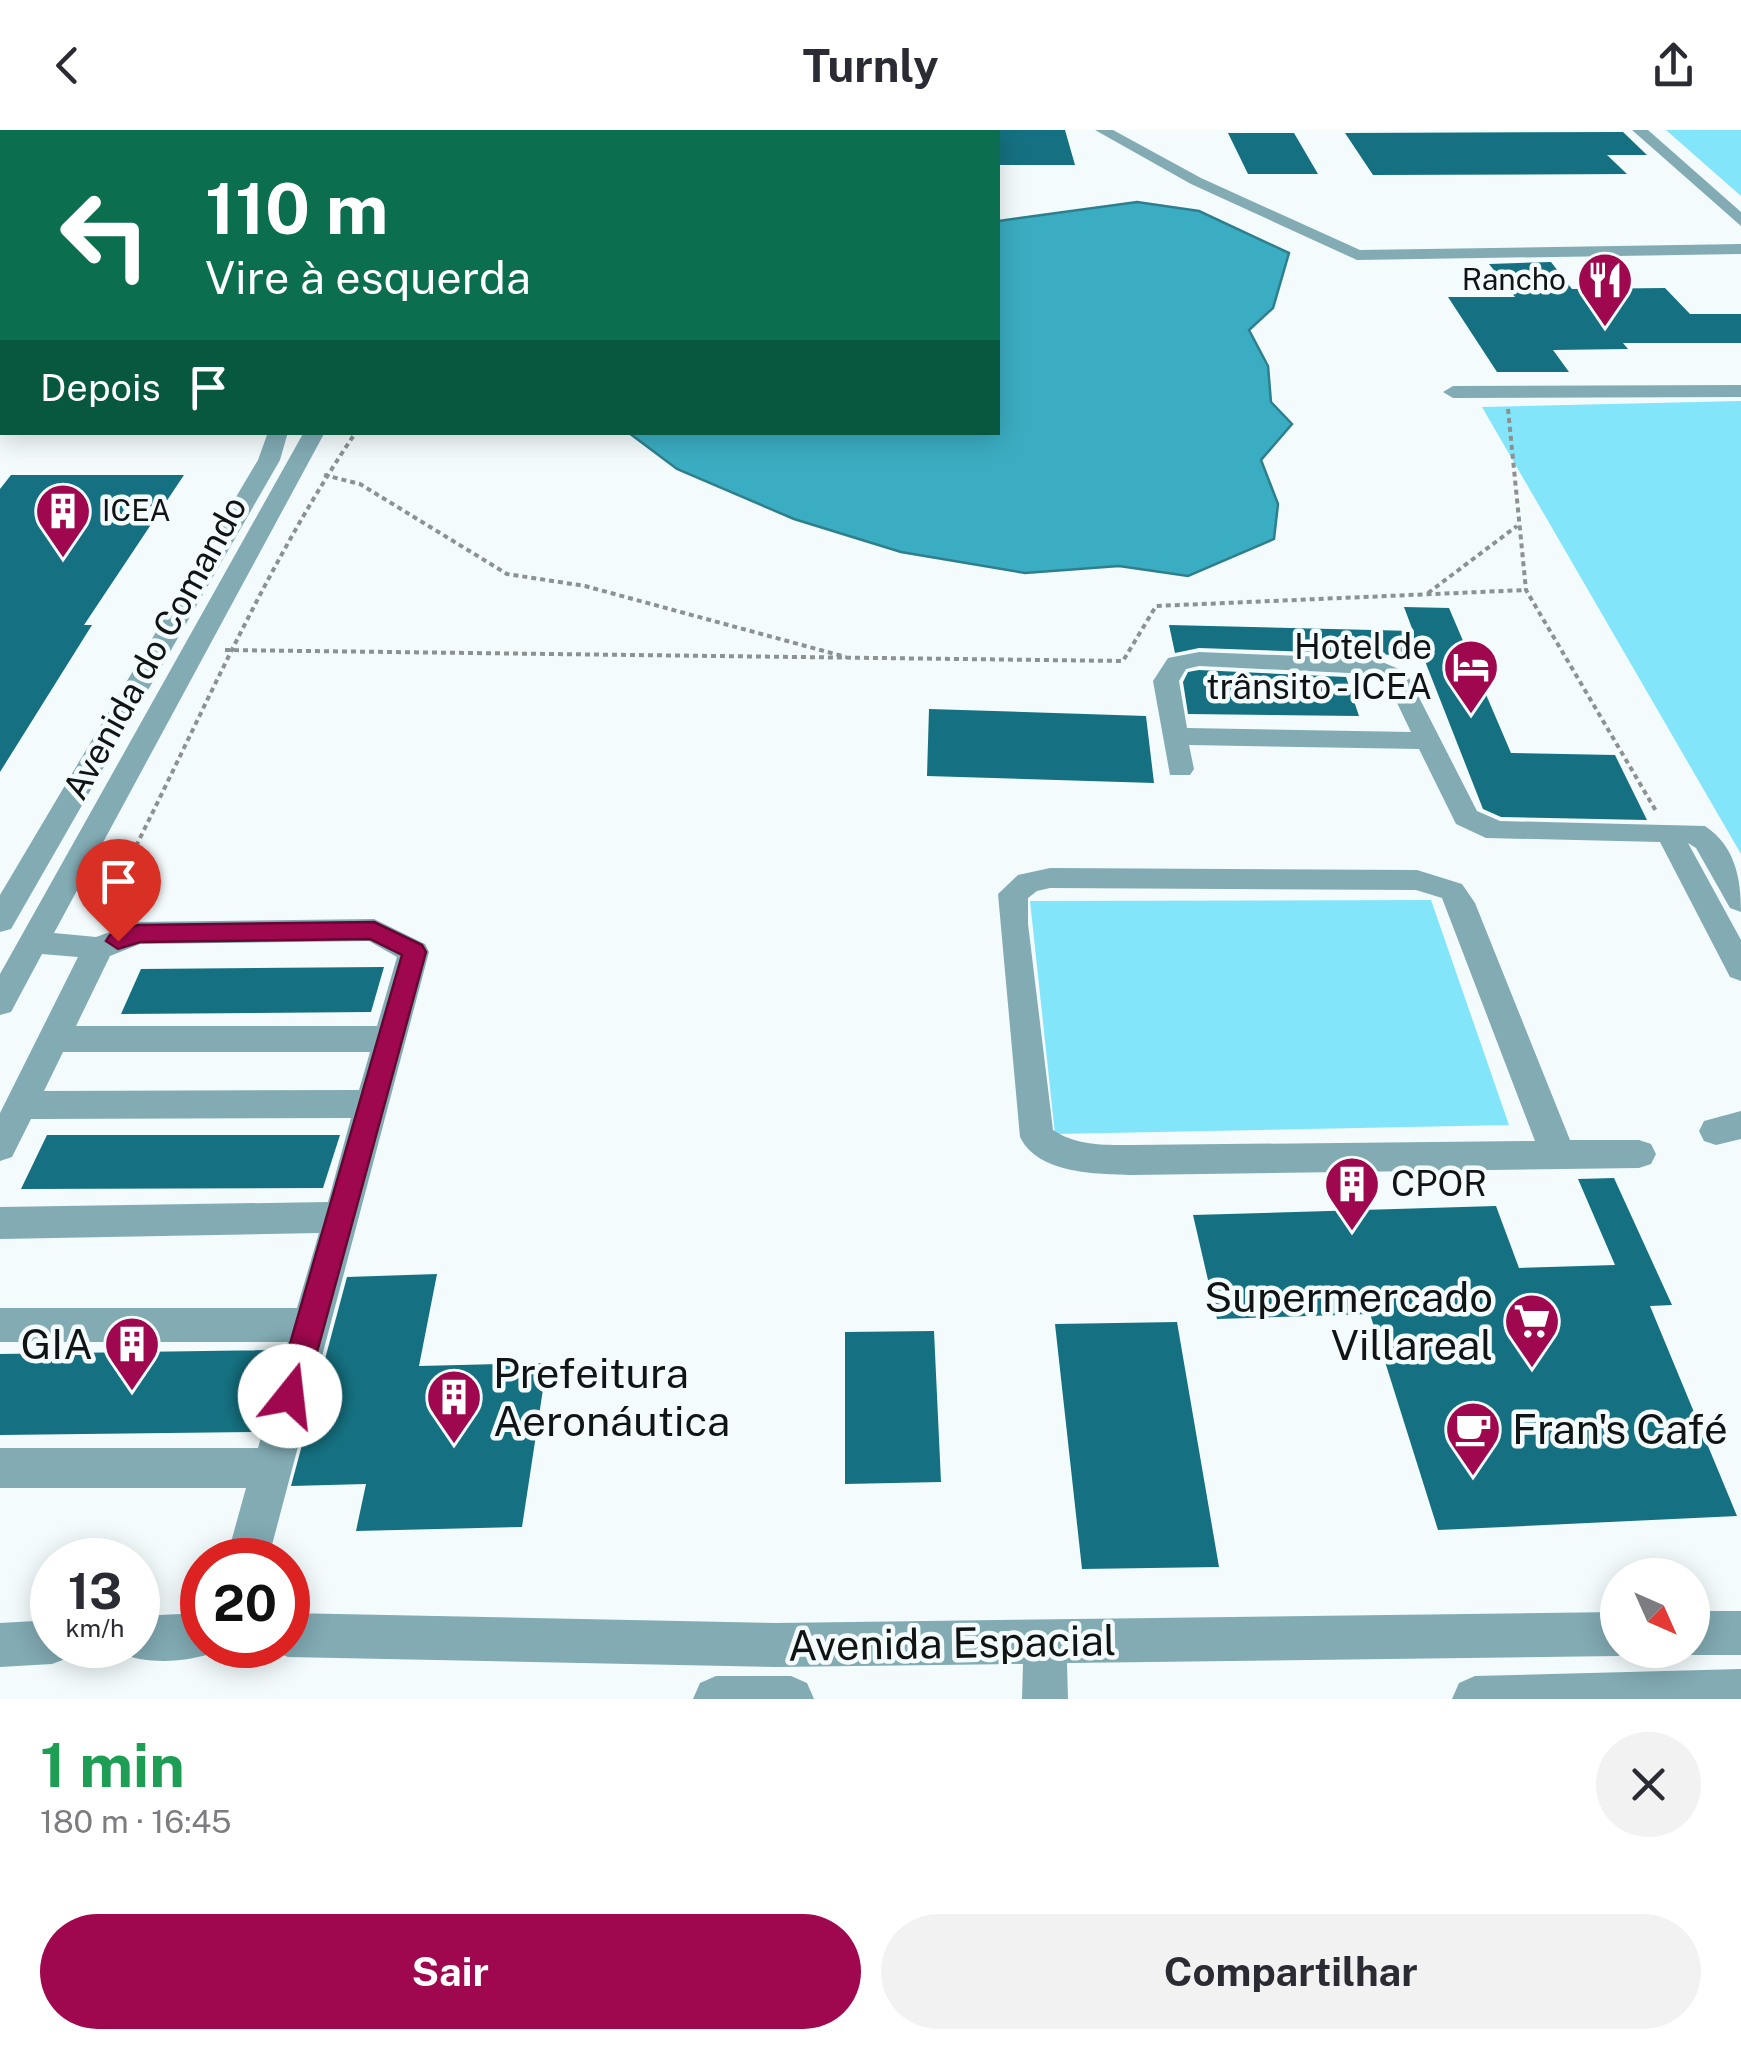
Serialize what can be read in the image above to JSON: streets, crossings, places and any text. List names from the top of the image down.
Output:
{
  "streets": {
    "lane": ["Avenida do Comando", "Avenida Espacial"]
  },
  "places": {
    "restaurant": ["Rancho"],
    "building": [
      "ICEA",
      "CPOR",
      "GIA",
      "Prefeitura Aeronáutica"
    ],
    "hotel": ["Hotel de trânsito - ICEA"],
    "supermarket": ["Supermercado Villareal"],
    "cafe": ["Fran's Café"]
  },
  "north": "bottom right",
  "page": {
    "header": "Turnly",
    "turn": ["110 m", "Vire à esquerda"],
    "then": "Depois",
    "speed": "13 km/h",
    "limit": "20",
    "heading": ["1 min", "180 m · 16:45"],
    "buttons": ["Sair", "Compartilhar"]
  }
}
